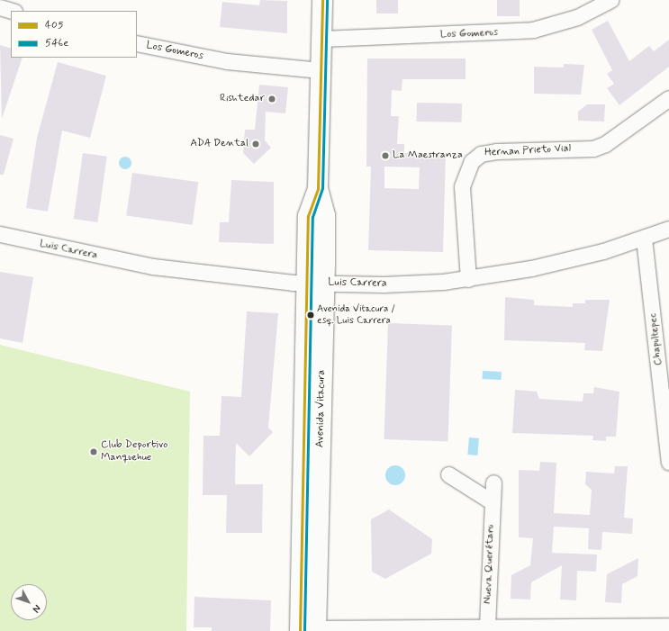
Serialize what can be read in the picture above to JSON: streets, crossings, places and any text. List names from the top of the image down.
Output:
{
  "streets": {
    "main road": ["Avenida Vitacura"],
    "street": [
      "Los Gomeros",
      "Hernan Prieto Vial",
      "Luis Carrera",
      "Chapultepec",
      "Nueva Querétaro"
    ]
  },
  "crossings": [
    ["Los Gomeros", "Avenida Vitacura"],
    ["Hernan Prieto Vial", "Luis Carrera"],
    ["Luis Carrera", "Chapultepec"],
    ["Luis Carrera", "Avenida Vitacura"]
  ],
  "places": [
    "Rishtedar",
    "ADA Dental",
    "La Maestranza",
    "Avenida Vitacura / esq. Luis Carrera",
    "Club Deportivo Manquehue"
  ],
  "lines": ["transit line 405", "transit line 546e"],
  "legend": ["405", "546e"],
  "north": "bottom right"
}
